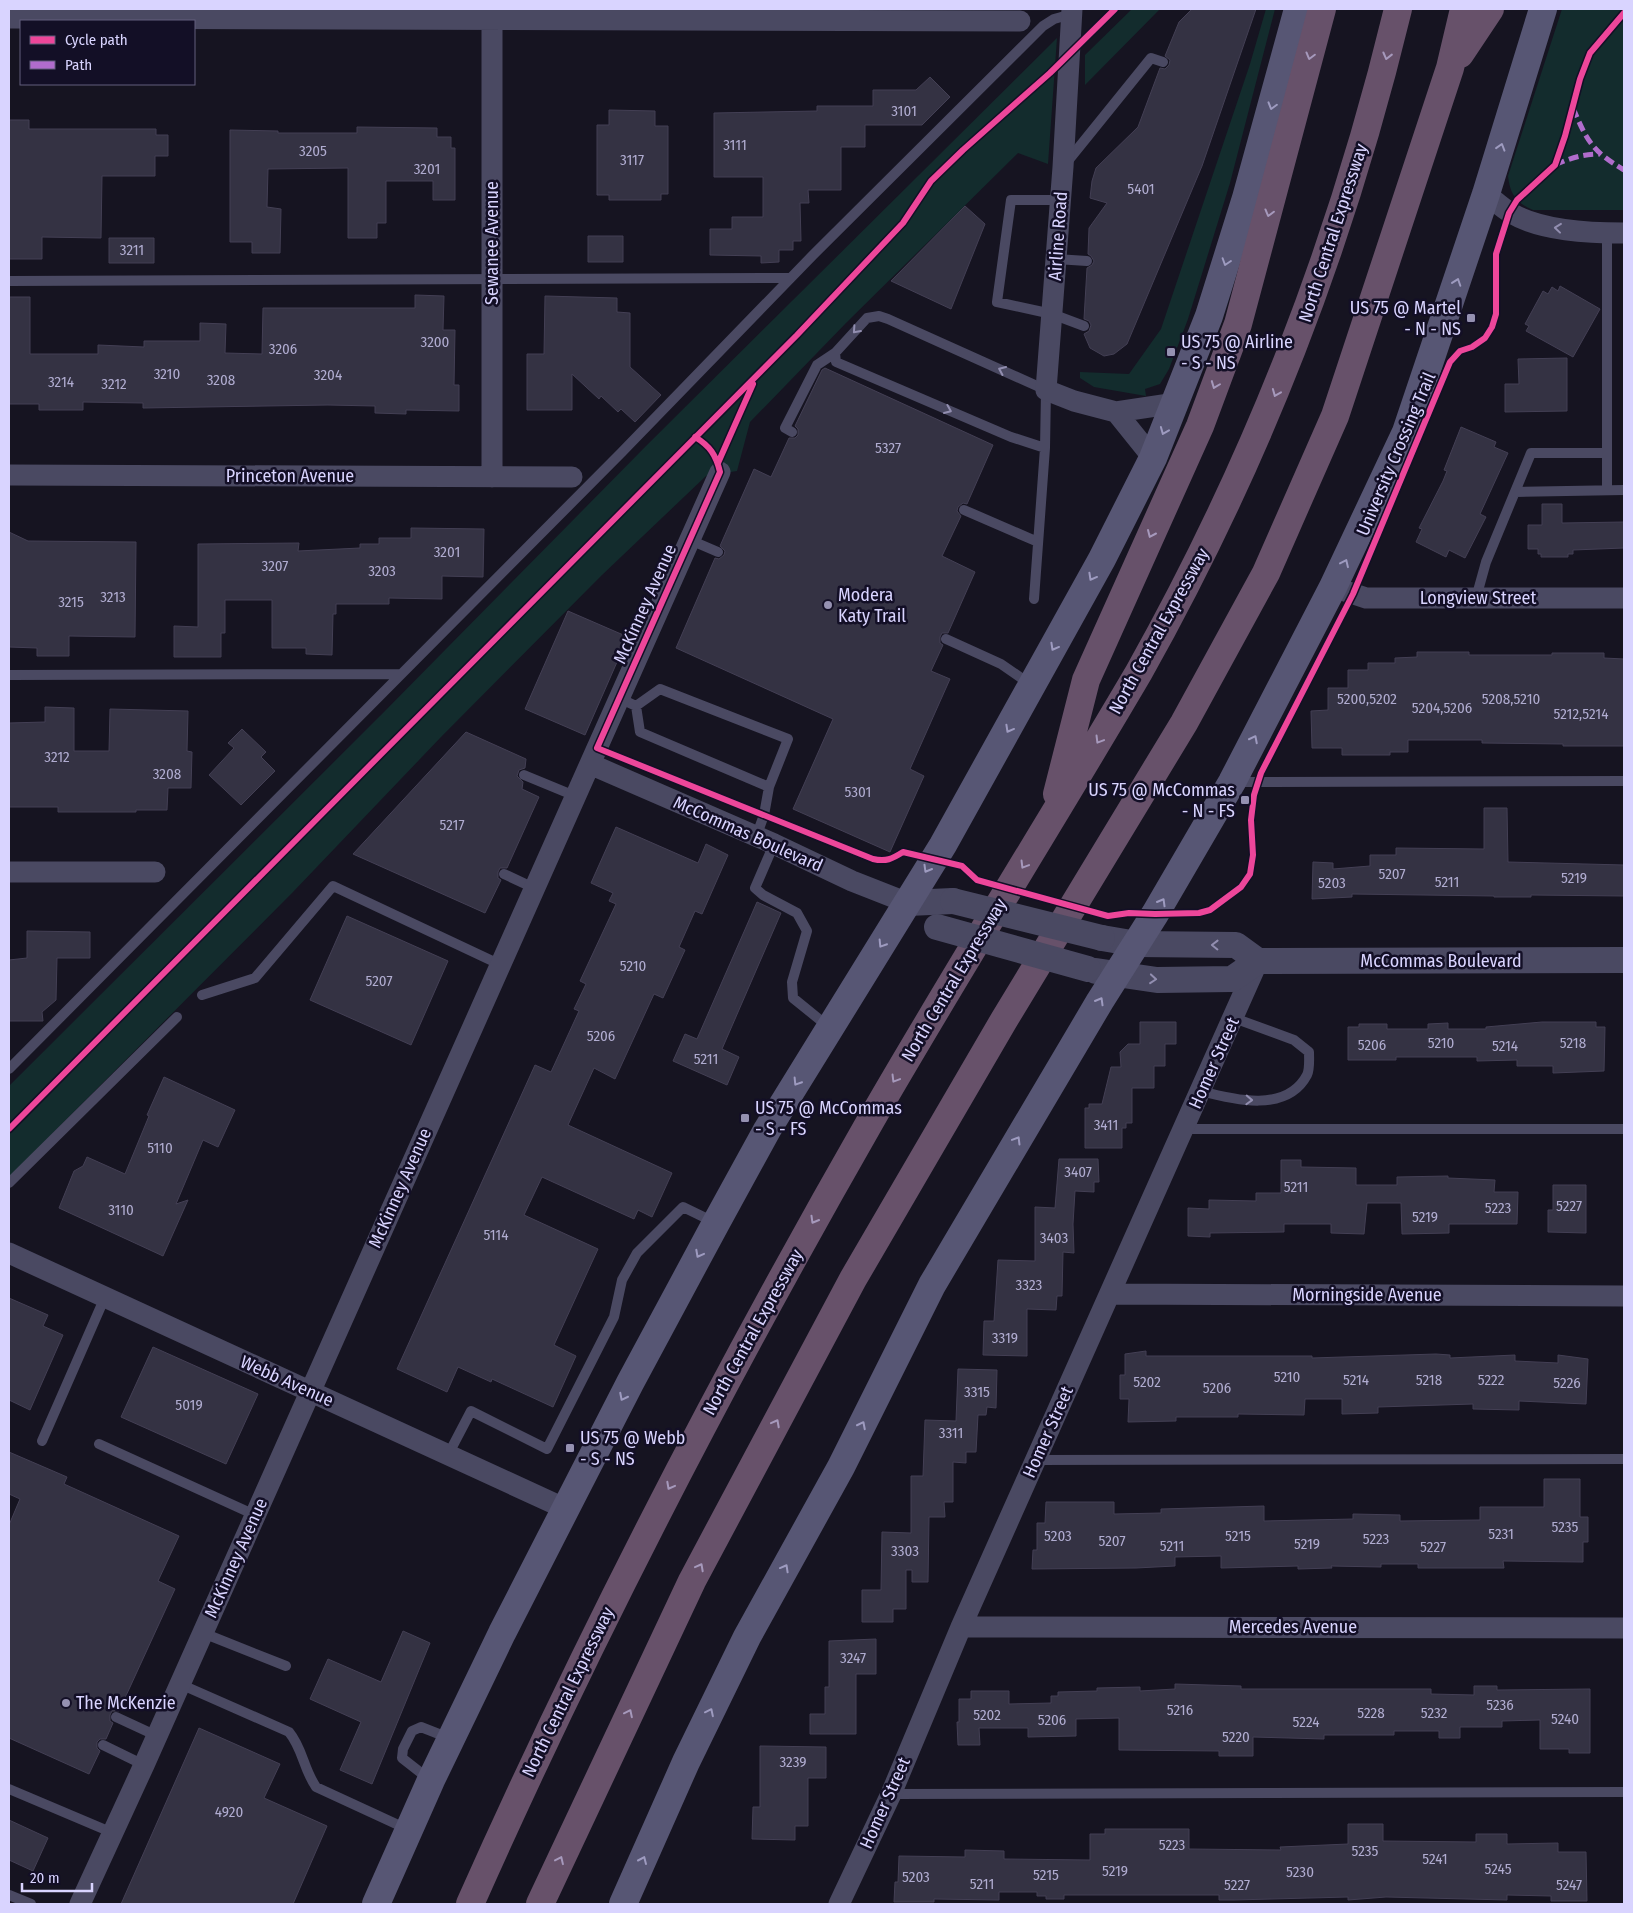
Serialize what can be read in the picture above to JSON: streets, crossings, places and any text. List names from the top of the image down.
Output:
{
  "streets": {
    "highway": ["North Central Expressway"],
    "street": [
      "Airline Road",
      "Sewanee Avenue",
      "Princeton Avenue",
      "Longview Street",
      "McKinney Avenue",
      "McCommas Boulevard",
      "Homer Street",
      "Morningside Avenue",
      "Webb Avenue",
      "Mercedes Avenue"
    ],
    "cycle path": ["University Crossing Trail"]
  },
  "crossings": [
    ["Sewanee Avenue", "Princeton Avenue"],
    ["McKinney Avenue", "McCommas Boulevard"],
    ["McKinney Avenue", "Webb Avenue"],
    ["McCommas Boulevard", "Homer Street"],
    ["Homer Street", "Morningside Avenue"],
    ["Homer Street", "Mercedes Avenue"]
  ],
  "places": {
    "transit": [
      "US 75 @ Martel - N - NS",
      "US 75 @ Airline - S - NS",
      "US 75 @ McCommas - N - FS",
      "US 75 @ McCommas - S - FS",
      "US 75 @ Webb - S - NS"
    ],
    "other": ["Modera Katy Trail", "The McKenzie"]
  },
  "house_numbers": [
    "3101",
    "3111",
    "3205",
    "3117",
    "3201",
    "5401",
    "3211",
    "3200",
    "3206",
    "3210",
    "3204",
    "3208",
    "3214",
    "3212",
    "5327",
    "3201",
    "3207",
    "3203",
    "3213",
    "3215",
    "5200,5202",
    "5208,5210",
    "5204,5206",
    "5212,5214",
    "3212",
    "3208",
    "5301",
    "5217",
    "5207",
    "5219",
    "5211",
    "5203",
    "5210",
    "5207",
    "5206",
    "5210",
    "5218",
    "5206",
    "5214",
    "5211",
    "3411",
    "5110",
    "3407",
    "5211",
    "5227",
    "5223",
    "3110",
    "5219",
    "5114",
    "3403",
    "3323",
    "3319",
    "5210",
    "5214",
    "5218",
    "5222",
    "5202",
    "5226",
    "5206",
    "3315",
    "5019",
    "3311",
    "5235",
    "5231",
    "5203",
    "5215",
    "5223",
    "5207",
    "5219",
    "5211",
    "5227",
    "3303",
    "3247",
    "5236",
    "5216",
    "5228",
    "5232",
    "5202",
    "5240",
    "5206",
    "5224",
    "5220",
    "3239",
    "4920",
    "5223",
    "5235",
    "5241",
    "5245",
    "5219",
    "5230",
    "5215",
    "5203",
    "5211",
    "5227",
    "5247"
  ],
  "legend": ["Cycle path", "Path"],
  "scale_bar": "20 m"
}
